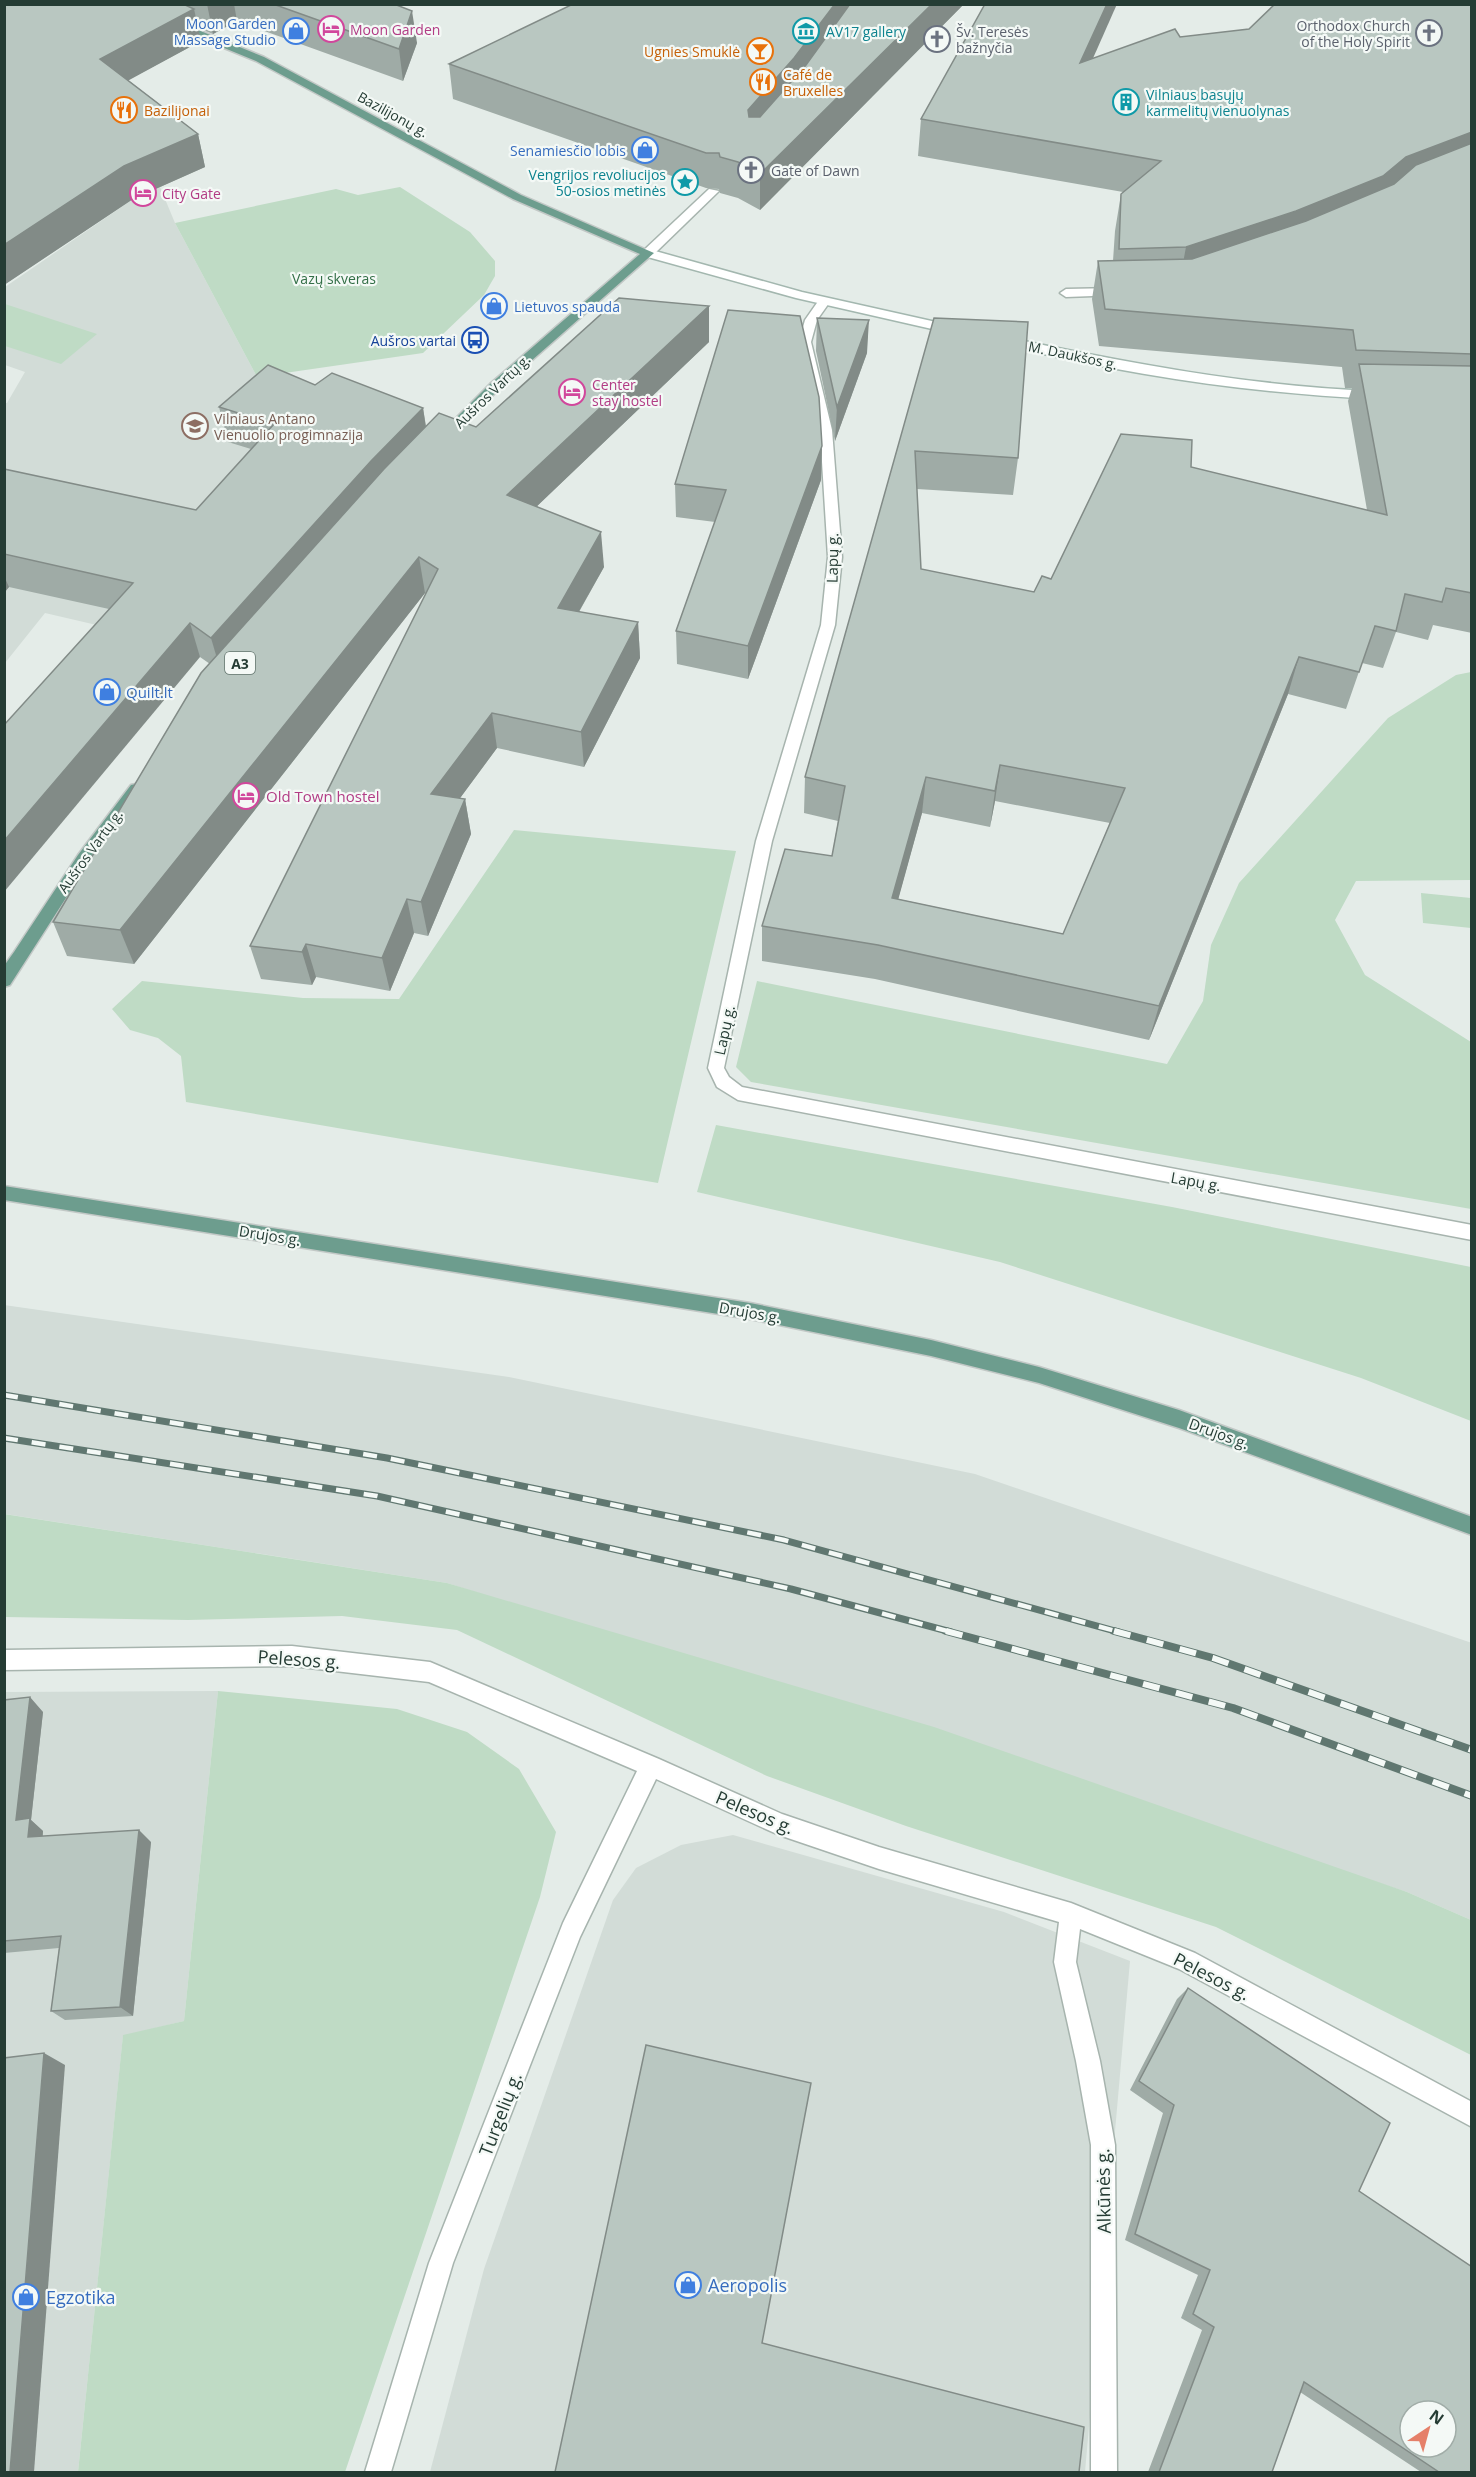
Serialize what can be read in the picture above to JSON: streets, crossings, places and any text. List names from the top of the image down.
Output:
{
  "streets": {
    "main road": ["Bazilijonų g.", "Aušros Vartų g.", "Drujos g."],
    "street": [
      "M. Daukšos g.",
      "Lapų g.",
      "Pelesos g.",
      "Turgelių g.",
      "Alkūnės g."
    ]
  },
  "crossings": [
    ["Bazilijonų g.", "Aušros Vartų g."],
    ["Pelesos g.", "Turgelių g."],
    ["Pelesos g.", "Alkūnės g."]
  ],
  "parks": ["Vazų skveras"],
  "places": {
    "hotel": [
      "Moon Garden",
      "City Gate",
      "Center stay hostel",
      "Old Town hostel"
    ],
    "shop": [
      "Moon Garden Massage Studio",
      "Senamiesčio lobis",
      "Lietuvos spauda",
      "Quilt.lt",
      "Aeropolis",
      "Egzotika"
    ],
    "museum": ["AV17 gallery"],
    "church": ["Orthodox Church of the Holy Spirit", "Šv. Teresės bažnyčia", "Gate of Dawn"],
    "bar": ["Ugnies Smuklė"],
    "restaurant": ["Café de Bruxelles", "Bazilijonai"],
    "building": ["Vilniaus basųjų karmelitų vienuolynas"],
    "place": ["Vengrijos revoliucijos 50-osios metinės"],
    "bus stop": ["Aušros vartai"],
    "school or university": ["Vilniaus Antano Vienuolio progimnazija"]
  },
  "north": "top right"
}
